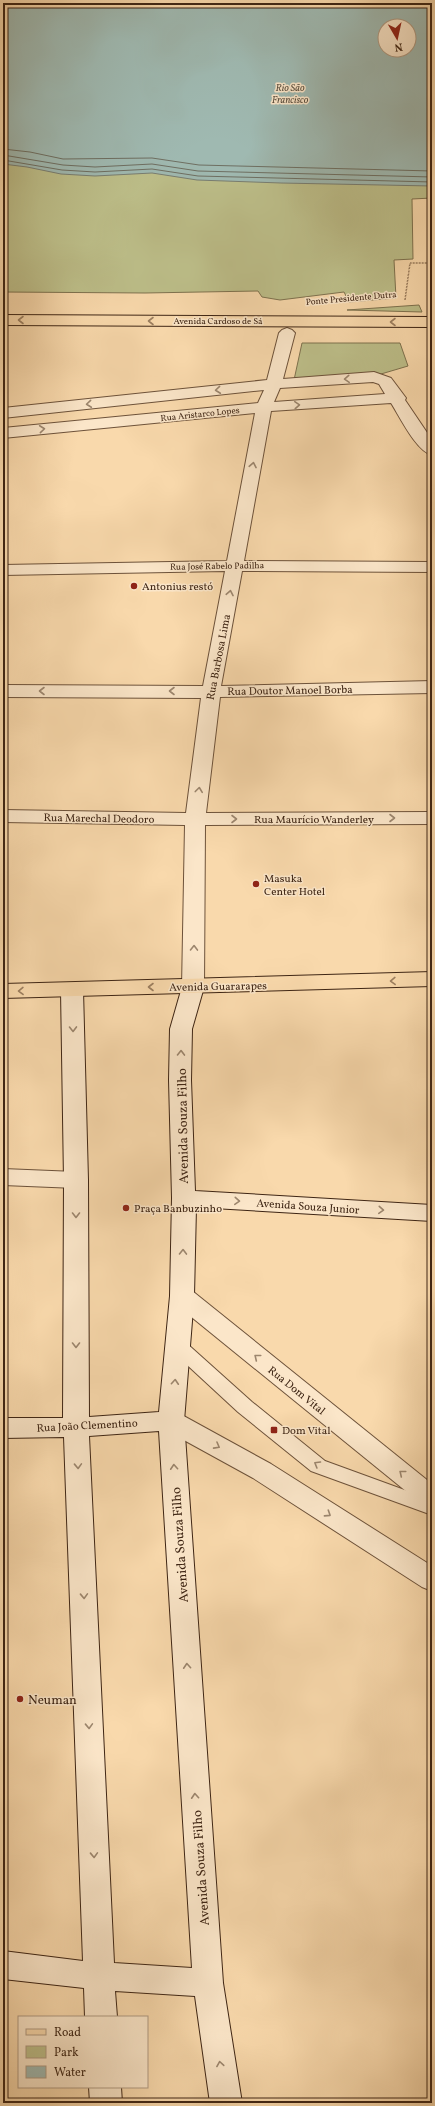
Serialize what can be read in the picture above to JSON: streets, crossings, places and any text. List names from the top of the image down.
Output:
{
  "streets": {
    "main road": ["Avenida Cardoso de Sá", "Avenida Guararapes"],
    "street": [
      "Rua Aristarco Lopes",
      "Rua José Rabelo Padilha",
      "Rua Barbosa Lima",
      "Rua Doutor Manoel Borba",
      "Rua Marechal Deodoro",
      "Rua Maurício Wanderley",
      "Avenida Souza Filho",
      "Avenida Souza Junior",
      "Rua Dom Vital",
      "Rua João Clementino"
    ],
    "path": ["Ponte Presidente Dutra"]
  },
  "crossings": [
    ["Avenida Cardoso de Sá", "Rua Barbosa Lima"],
    ["Rua Aristarco Lopes", "Rua Barbosa Lima"],
    ["Rua José Rabelo Padilha", "Rua Barbosa Lima"],
    ["Rua Barbosa Lima", "Rua Doutor Manoel Borba"],
    ["Rua Barbosa Lima", "Rua Marechal Deodoro"],
    ["Rua Barbosa Lima", "Rua Maurício Wanderley"],
    ["Rua Barbosa Lima", "Avenida Guararapes"],
    ["Rua Barbosa Lima", "Avenida Souza Filho"],
    ["Rua Marechal Deodoro", "Rua Maurício Wanderley"],
    ["Avenida Guararapes", "Avenida Souza Filho"],
    ["Avenida Souza Filho", "Avenida Souza Junior"],
    ["Avenida Souza Filho", "Rua Dom Vital"],
    ["Avenida Souza Filho", "Rua João Clementino"]
  ],
  "one_way": [
    "Rua Barbosa Lima",
    "Rua Doutor Manoel Borba",
    "Rua Maurício Wanderley",
    "Avenida Guararapes",
    "Avenida Souza Junior"
  ],
  "water": ["Rio São Francisco"],
  "places": {
    "other": [
      "Antonius restó",
      "Masuka Center Hotel",
      "Praça Banbuzinho",
      "Neuman"
    ],
    "transit": ["Dom Vital"]
  },
  "legend": ["Road", "Park", "Water"],
  "north": "bottom"
}
